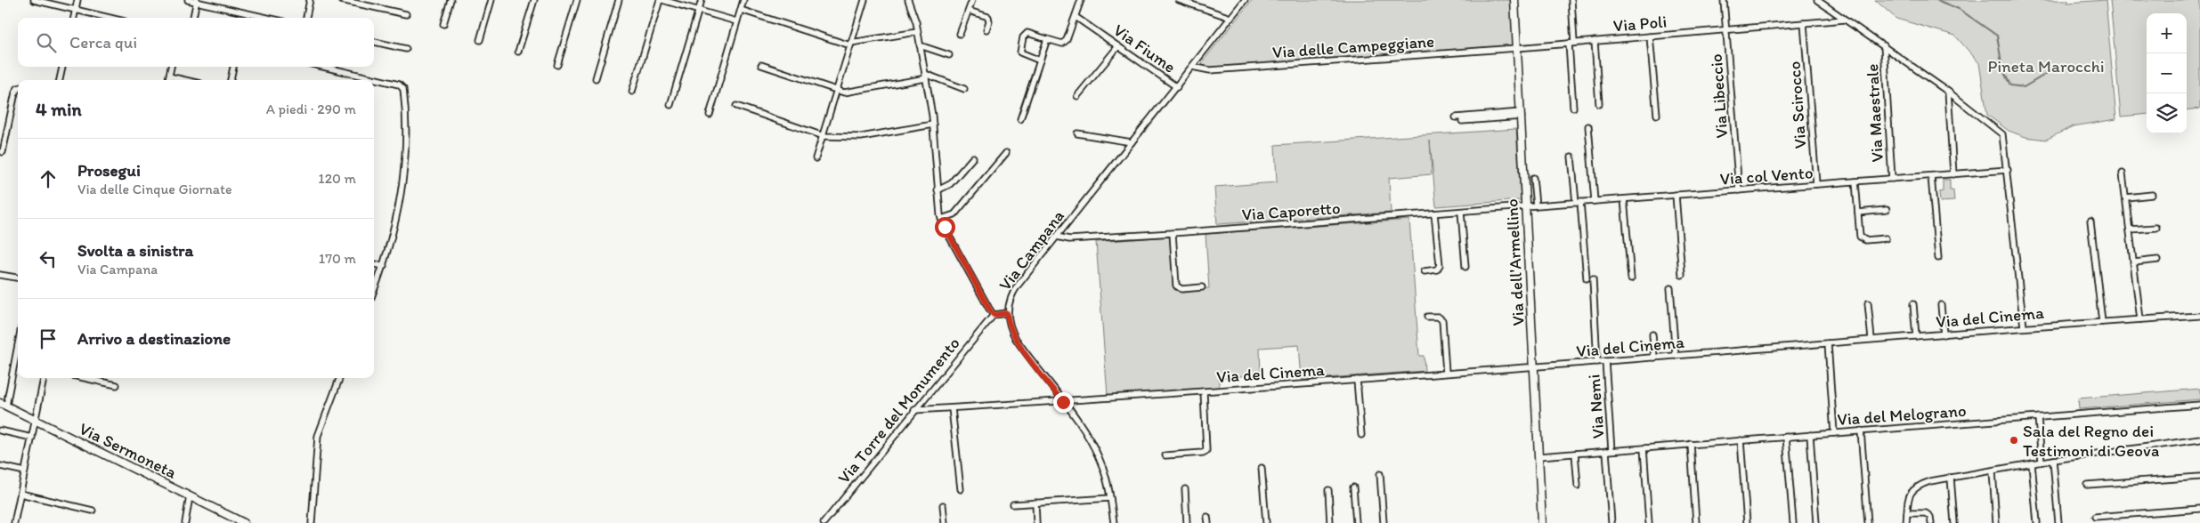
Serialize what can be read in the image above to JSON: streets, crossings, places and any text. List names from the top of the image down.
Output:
{
  "streets": {
    "street": [
      "Via Poli",
      "Via delle Campeggiane",
      "Via Fiume",
      "Via Libeccio",
      "Via Scirocco",
      "Via Maestrale",
      "Via col Vento",
      "Via Caporetto",
      "Via Campana",
      "Via dell'Armellino",
      "Via del Cinema",
      "Via Nemi",
      "Via Torre del Monumento",
      "Via del Melograno",
      "Via Sermoneta"
    ]
  },
  "crossings": [
    ["Via Poli", "Via delle Campeggiane"],
    ["Via Poli", "Via Libeccio"],
    ["Via Poli", "Via Scirocco"],
    ["Via Poli", "Via dell'Armellino"],
    ["Via delle Campeggiane", "Via Campana"],
    ["Via delle Campeggiane", "Via dell'Armellino"],
    ["Via Fiume", "Via Campana"],
    ["Via Libeccio", "Via col Vento"],
    ["Via Scirocco", "Via col Vento"],
    ["Via Maestrale", "Via col Vento"],
    ["Via col Vento", "Via Caporetto"],
    ["Via col Vento", "Via dell'Armellino"],
    ["Via Caporetto", "Via Campana"],
    ["Via Caporetto", "Via dell'Armellino"],
    ["Via Campana", "Via del Cinema"],
    ["Via dell'Armellino", "Via del Cinema"],
    ["Via dell'Armellino", "Via del Melograno"],
    ["Via del Cinema", "Via Nemi"],
    ["Via del Cinema", "Via Torre del Monumento"],
    ["Via Nemi", "Via del Melograno"]
  ],
  "parks": ["Pineta Marocchi"],
  "places": ["Sala del Regno dei Testimoni di Geova"],
  "page": {
    "map_buttons": ["+", "−"],
    "search": "Cerca qui",
    "heading": ["4 min", "A piedi · 290 m"],
    "list": [
      ["Prosegui", "Via delle Cinque Giornate", "120 m"],
      ["Svolta a sinistra", "Via Campana", "170 m"],
      "Arrivo a destinazione"
    ]
  }
}
